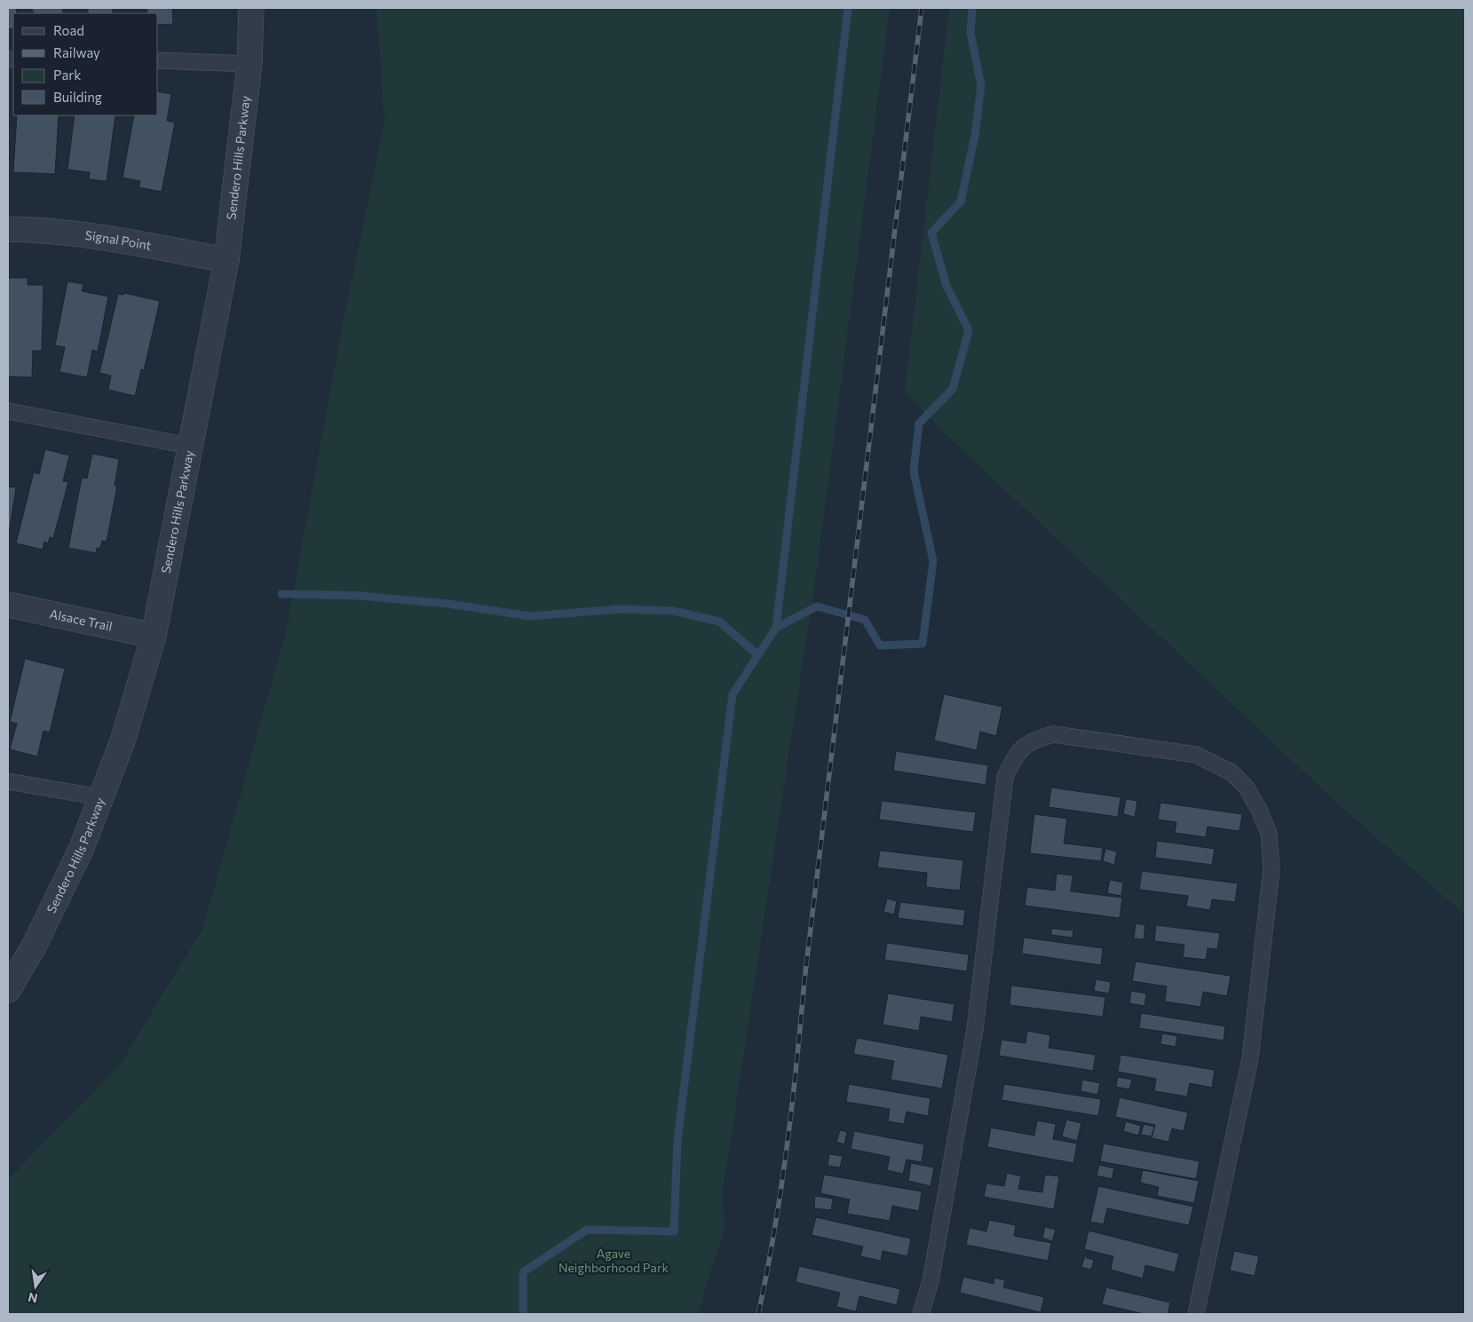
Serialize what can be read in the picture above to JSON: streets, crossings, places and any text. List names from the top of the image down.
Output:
{
  "streets": {
    "street": ["Sendero Hills Parkway", "Signal Point", "Alsace Trail"]
  },
  "crossings": [
    ["Sendero Hills Parkway", "Signal Point"],
    ["Sendero Hills Parkway", "Alsace Trail"]
  ],
  "parks": ["Agave Neighborhood Park"],
  "legend": [
    "Road",
    "Railway",
    "Park",
    "Building"
  ],
  "north": "bottom"
}
